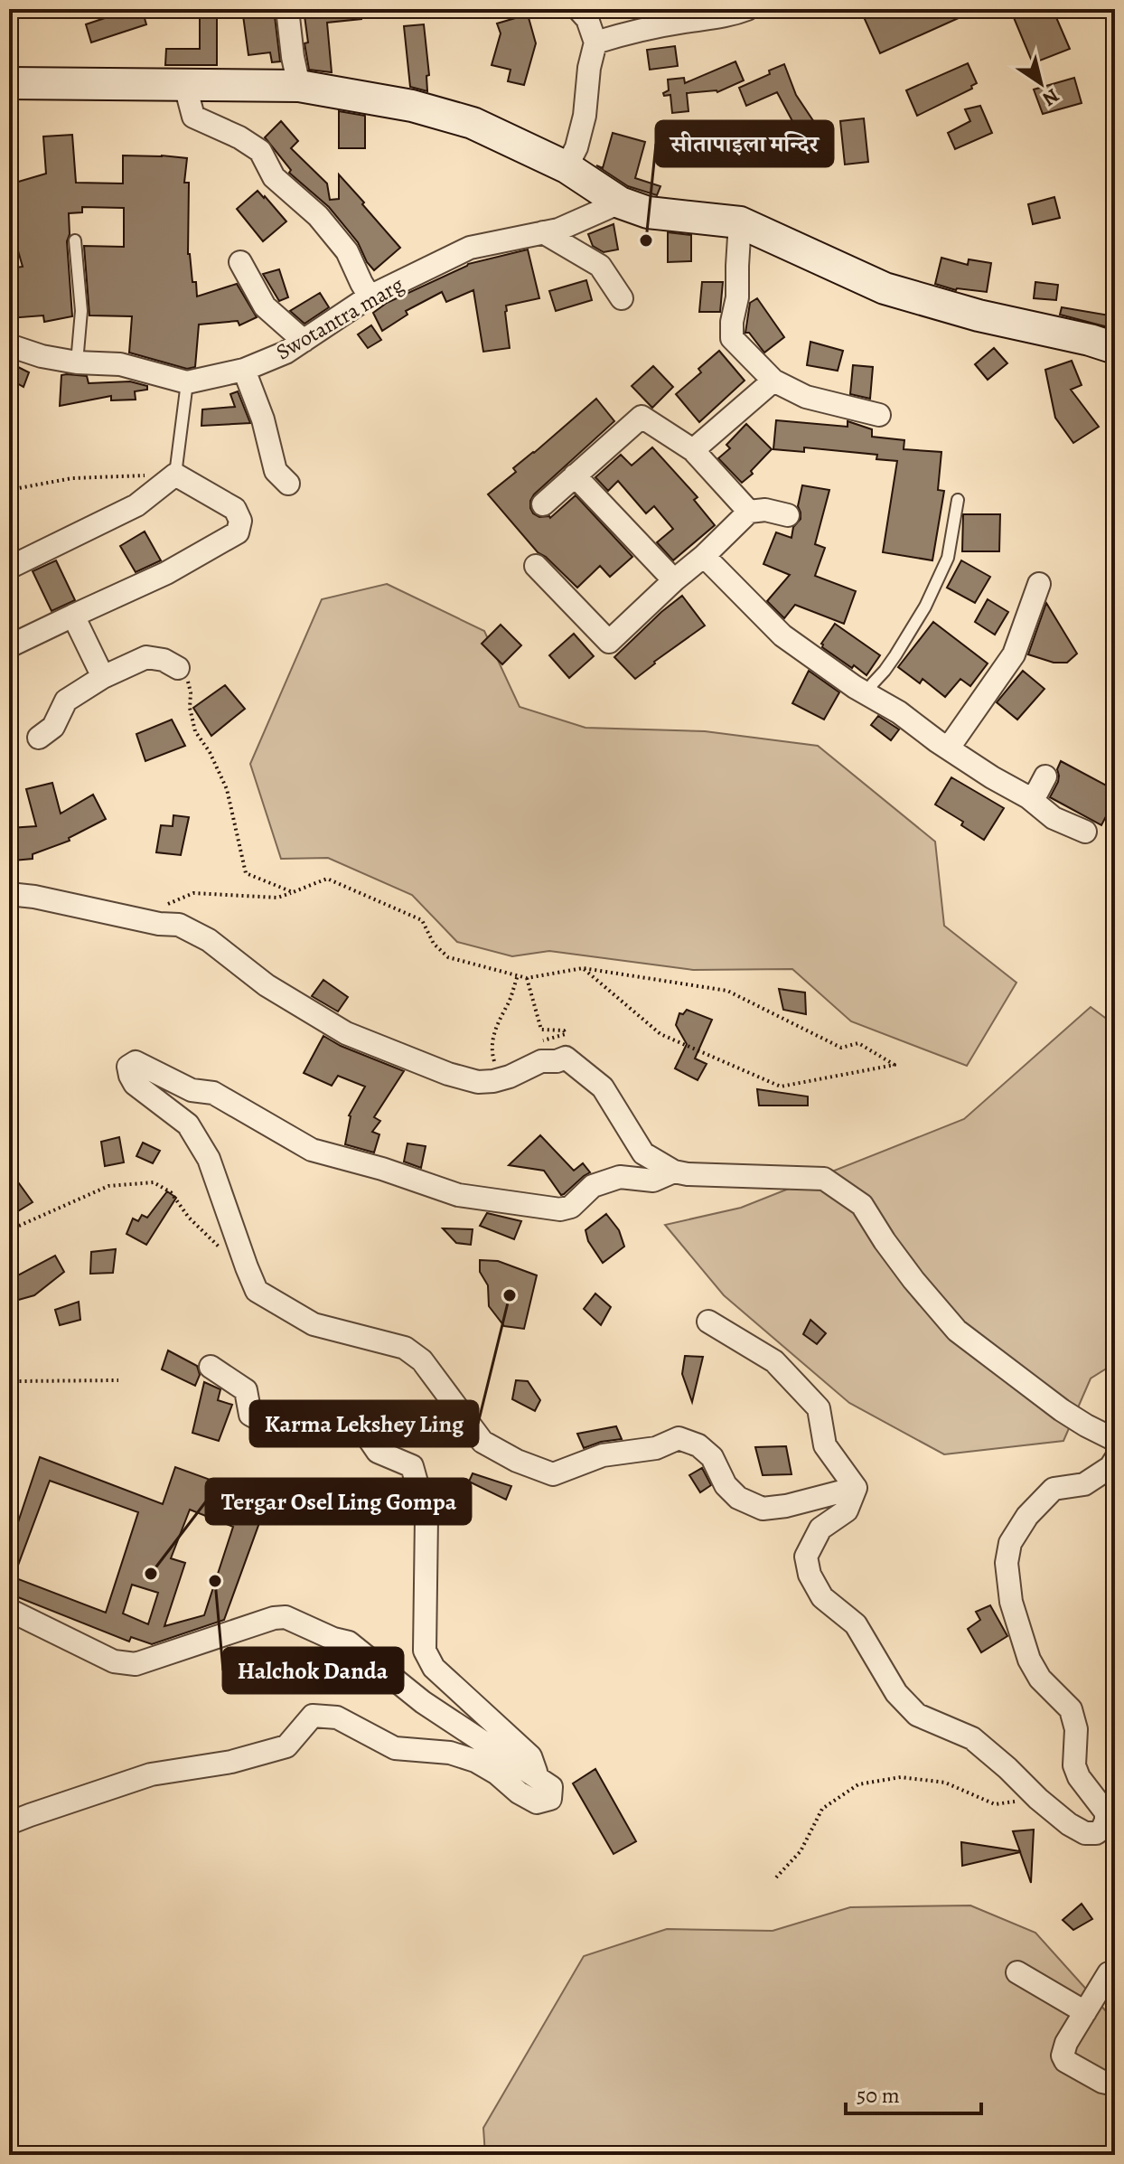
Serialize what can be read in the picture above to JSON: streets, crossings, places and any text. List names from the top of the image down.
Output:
{
  "streets": {
    "street": ["Swotantra marg"]
  },
  "places": [
    "सीतापाइला मन्दिर",
    "Karma Lekshey Ling",
    "Tergar Osel Ling Gompa",
    "Halchok Danda"
  ],
  "scale_bar": "50 m",
  "north": "bottom right"
}
